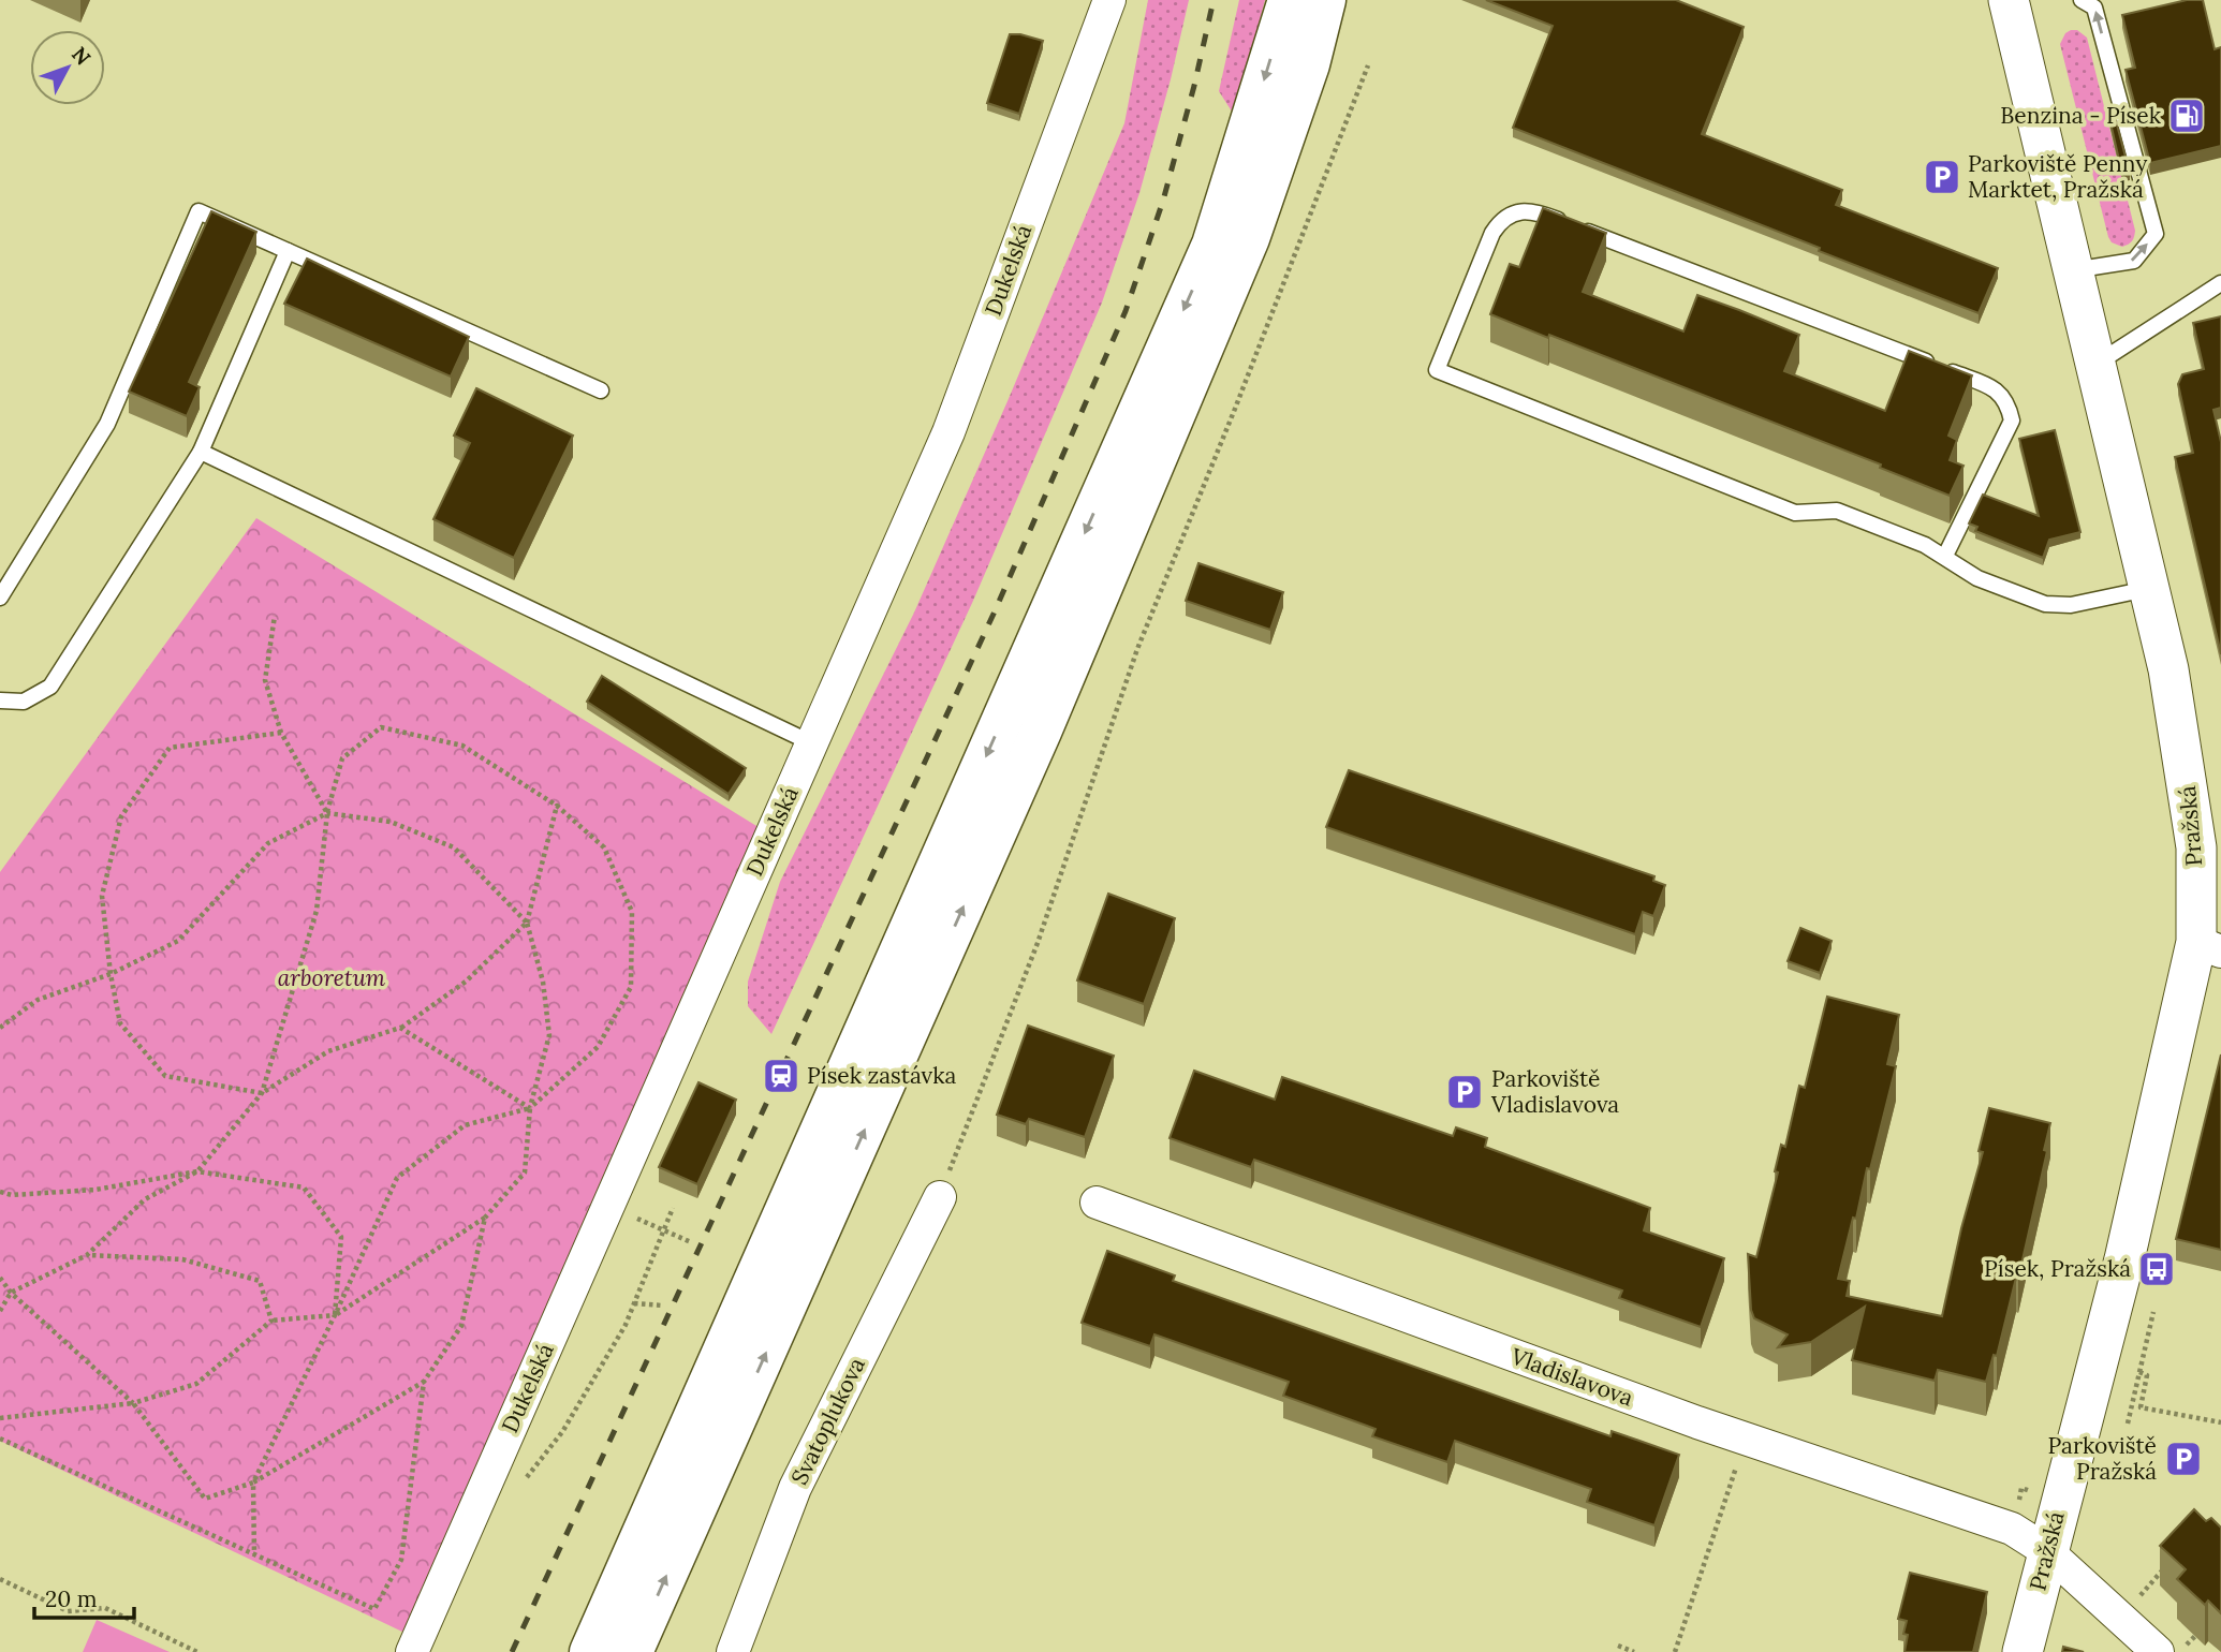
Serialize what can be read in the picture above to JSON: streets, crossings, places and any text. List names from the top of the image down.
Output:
{
  "streets": {
    "street": [
      "Dukelská",
      "Pražská",
      "Vladislavova",
      "Svatoplukova"
    ]
  },
  "crossings": [
    ["Pražská", "Vladislavova"]
  ],
  "parks": ["arboretum"],
  "places": {
    "fuel station": ["Benzina - Písek"],
    "parking": ["Parkoviště Penny Marktet, Pražská", "Parkoviště Vladislavova", "Parkoviště Pražská"],
    "station": ["Písek zastávka"],
    "bus stop": ["Písek, Pražská"]
  },
  "scale_bar": "20 m",
  "north": "top right"
}
